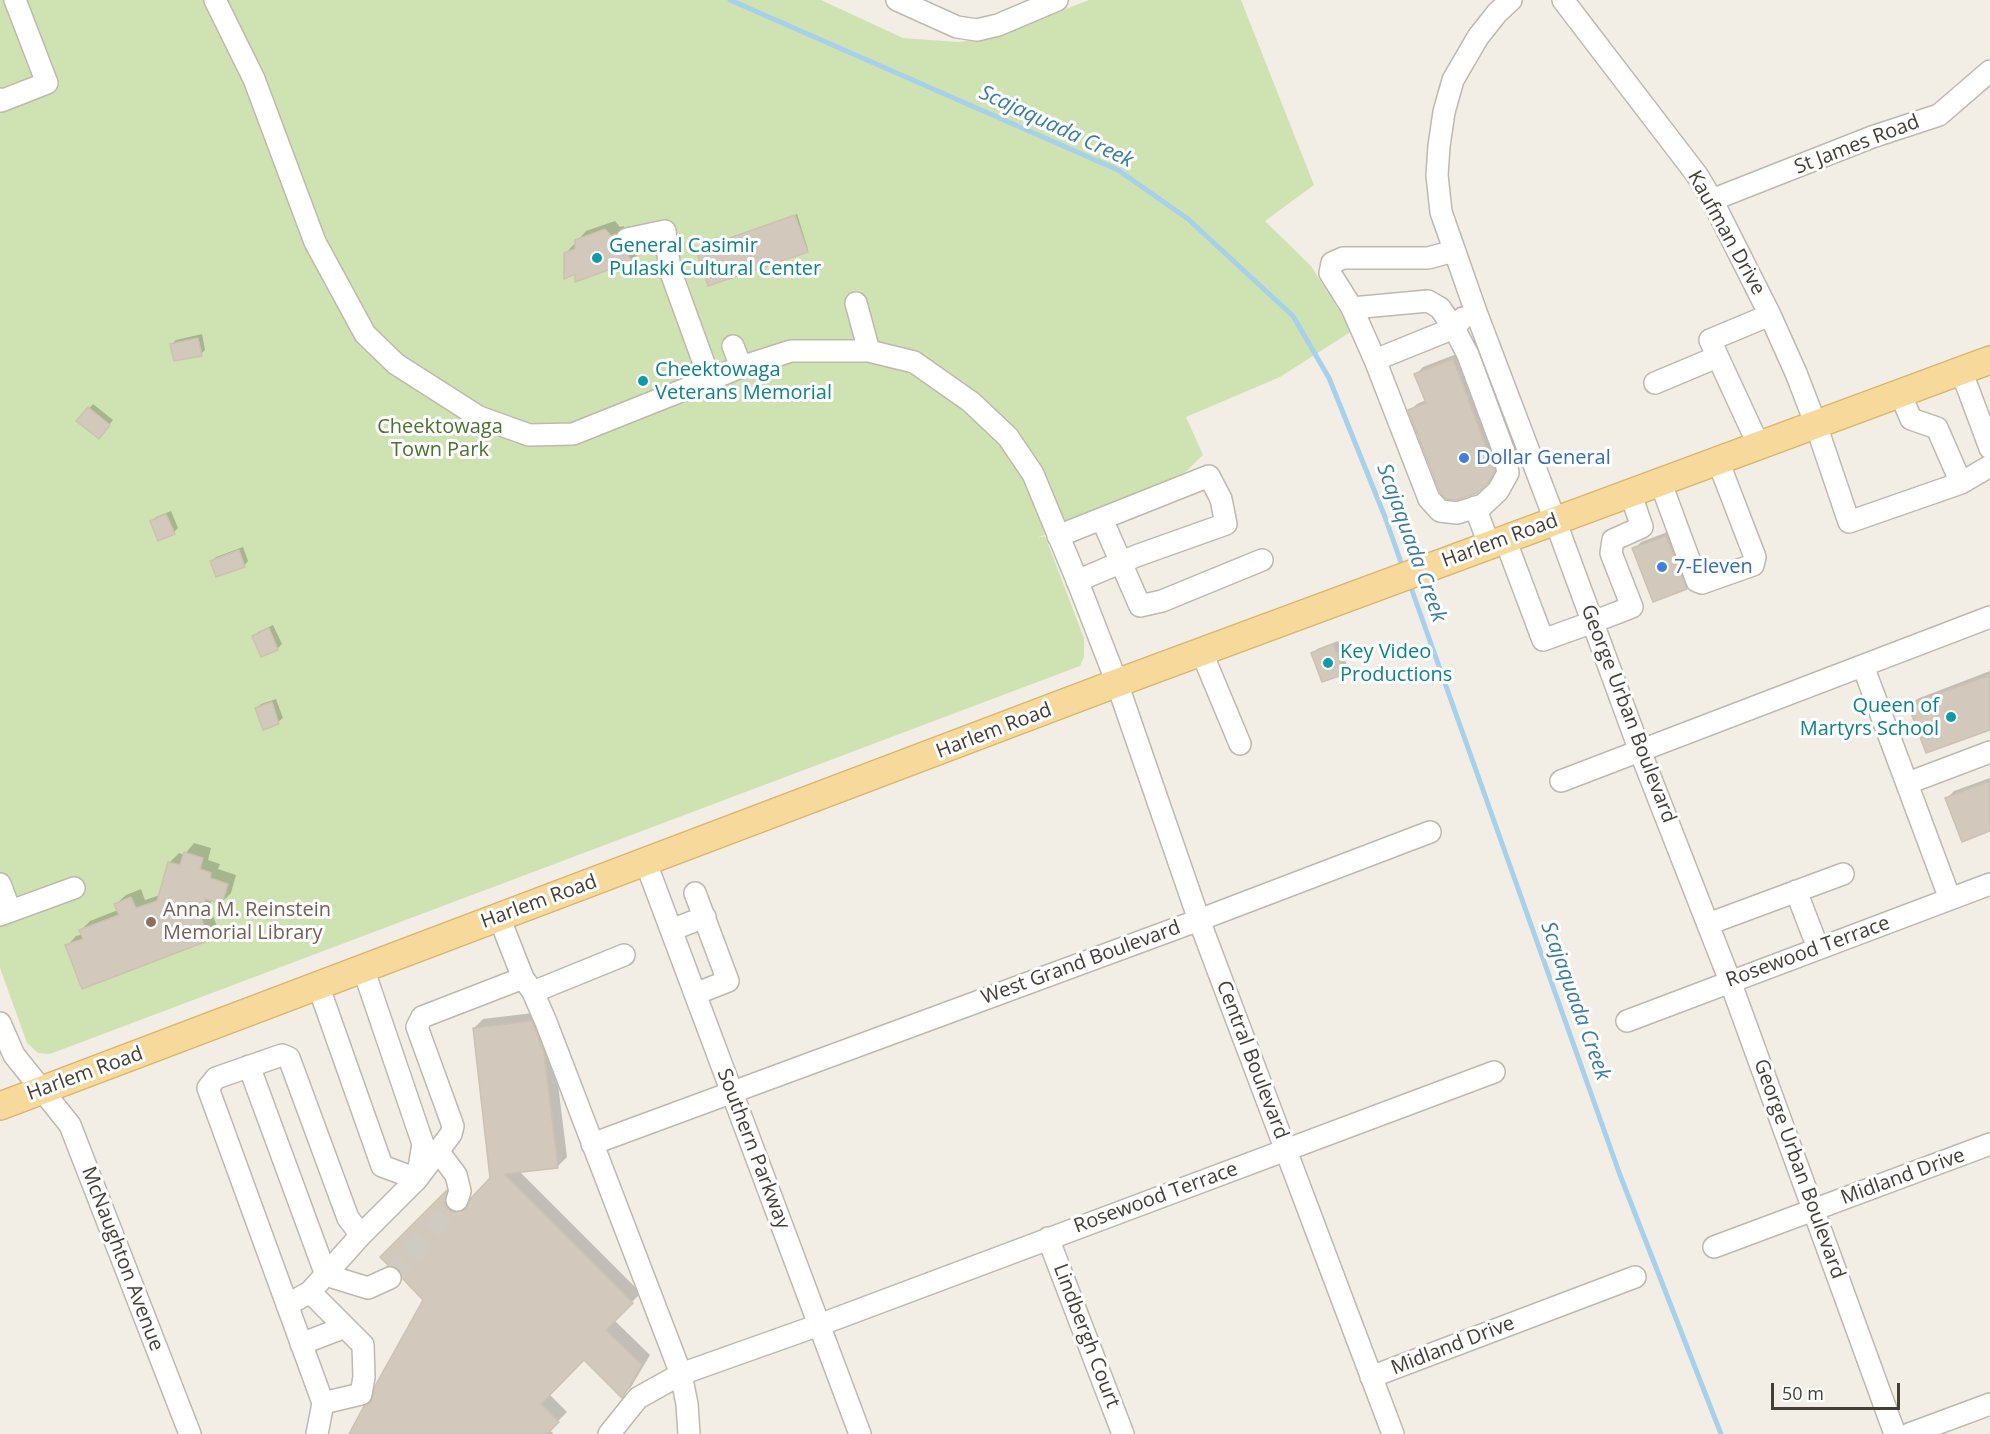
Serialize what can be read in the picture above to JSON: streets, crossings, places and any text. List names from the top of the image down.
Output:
{
  "streets": {
    "main road": ["Harlem Road"],
    "street": [
      "St James Road",
      "Kaufman Drive",
      "George Urban Boulevard",
      "Rosewood Terrace",
      "West Grand Boulevard",
      "Central Boulevard",
      "Southern Parkway",
      "Midland Drive",
      "McNaughton Avenue",
      "Lindbergh Court"
    ]
  },
  "crossings": [
    ["St James Road", "Kaufman Drive"],
    ["Kaufman Drive", "Harlem Road"],
    ["Harlem Road", "George Urban Boulevard"],
    ["Harlem Road", "Central Boulevard"],
    ["Harlem Road", "Southern Parkway"],
    ["Harlem Road", "McNaughton Avenue"],
    ["George Urban Boulevard", "Rosewood Terrace"],
    ["George Urban Boulevard", "Midland Drive"],
    ["Rosewood Terrace", "Central Boulevard"],
    ["Rosewood Terrace", "Southern Parkway"],
    ["Rosewood Terrace", "Lindbergh Court"],
    ["West Grand Boulevard", "Central Boulevard"],
    ["West Grand Boulevard", "Southern Parkway"],
    ["Central Boulevard", "Midland Drive"]
  ],
  "water": ["Scajaquada Creek"],
  "parks": ["Cheektowaga Town Park"],
  "places": [
    "General Casimir Pulaski Cultural Center",
    "Cheektowaga Veterans Memorial",
    "Dollar General",
    "7-Eleven",
    "Key Video Productions",
    "Queen of Martyrs School",
    "Anna M. Reinstein Memorial Library"
  ],
  "scale_bar": "50 m"
}
